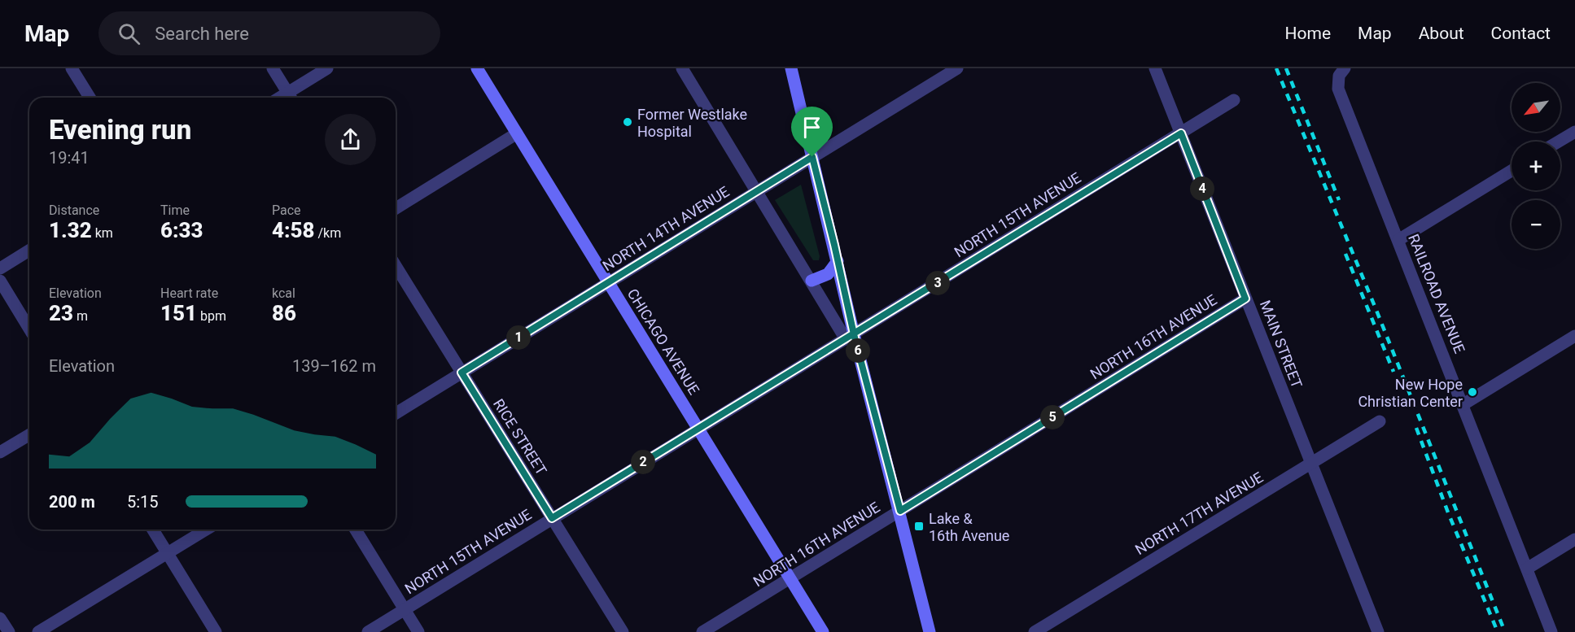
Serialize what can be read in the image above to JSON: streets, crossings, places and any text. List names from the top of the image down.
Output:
{
  "streets": {
    "main road": ["CHICAGO AVENUE"],
    "street": [
      "NORTH 15TH AVENUE",
      "NORTH 14TH AVENUE",
      "RAILROAD AVENUE",
      "NORTH 16TH AVENUE",
      "MAIN STREET",
      "RICE STREET",
      "NORTH 17TH AVENUE"
    ]
  },
  "crossings": [
    ["NORTH 15TH AVENUE", "CHICAGO AVENUE"],
    ["NORTH 15TH AVENUE", "MAIN STREET"],
    ["NORTH 15TH AVENUE", "RICE STREET"],
    ["NORTH 14TH AVENUE", "CHICAGO AVENUE"],
    ["NORTH 14TH AVENUE", "RICE STREET"],
    ["NORTH 16TH AVENUE", "CHICAGO AVENUE"],
    ["NORTH 16TH AVENUE", "MAIN STREET"],
    ["MAIN STREET", "NORTH 17TH AVENUE"]
  ],
  "places": {
    "other": ["Former Westlake Hospital", "New Hope Christian Center"],
    "transit": ["Lake & 16th Avenue"]
  },
  "north": "bottom left",
  "page": {
    "header": "Map",
    "search": "Search here",
    "nav": [
      "Home",
      "Map",
      "About",
      "Contact"
    ],
    "map_buttons": ["+", "−"],
    "heading": ["Evening run", "19:41"],
    "pins": [
      "4",
      "3",
      "1",
      "6",
      "5",
      "2"
    ],
    "stats": [
      ["Distance", "1.32 km"],
      ["Time", "6:33"],
      ["Pace", "4:58 /km"],
      ["Elevation", "23 m"],
      ["Heart rate", "151 bpm"],
      ["kcal", "86"]
    ],
    "chart": ["Elevation", "139–162 m"],
    "list": [
      {
        "name": "200 m",
        "note": "5:15"
      }
    ]
  }
}
